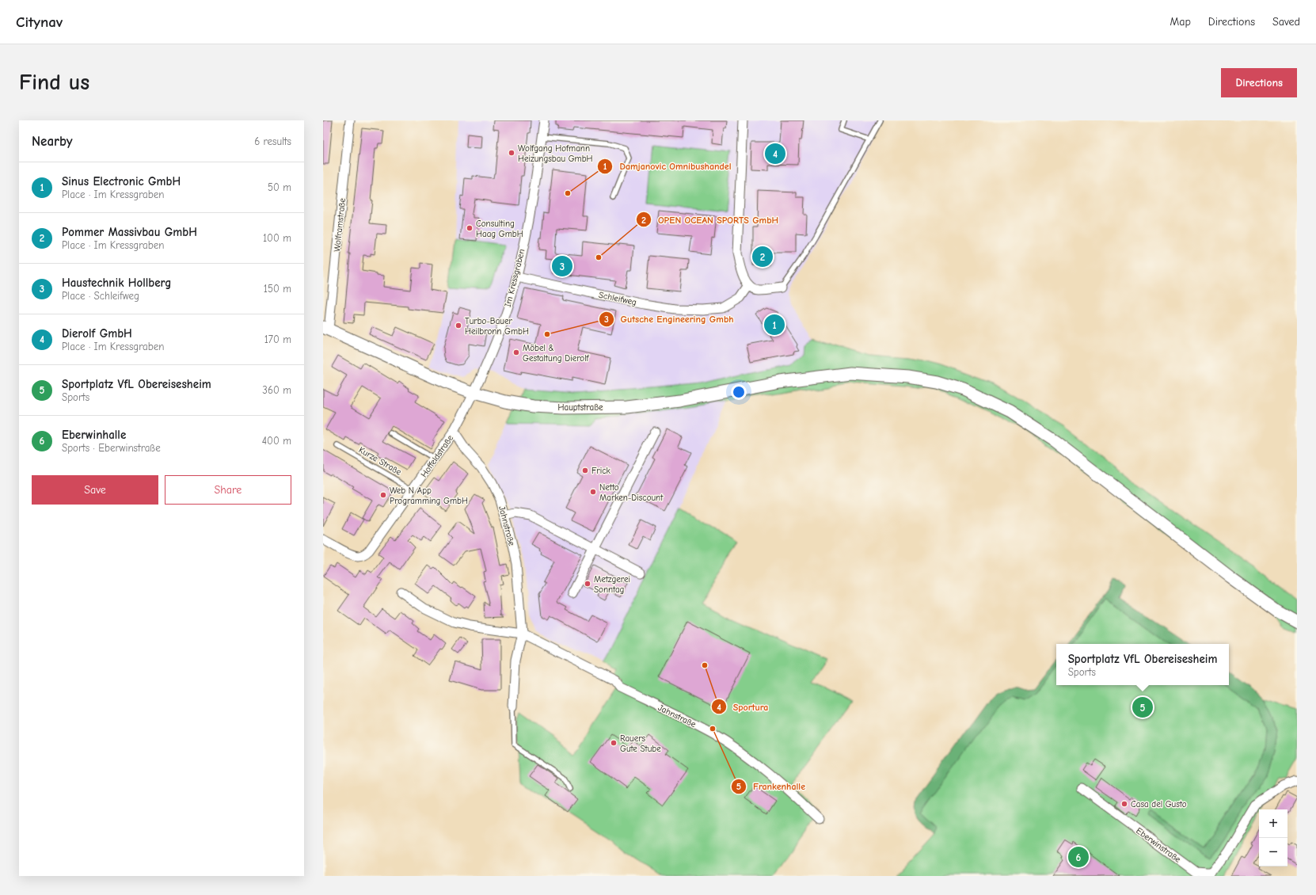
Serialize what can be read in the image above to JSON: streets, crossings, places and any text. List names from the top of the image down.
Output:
{
  "streets": {
    "main road": ["Hauptstraße"],
    "street": [
      "Wolframstraße",
      "Im Kressgraben",
      "Schleifweg",
      "Hoffeldstraße",
      "Jahnstraße",
      "Eberwinstraße"
    ],
    "lane": ["Kurze Straße"]
  },
  "crossings": [
    ["Wolframstraße", "Hauptstraße"],
    ["Im Kressgraben", "Schleifweg"],
    ["Im Kressgraben", "Hauptstraße"],
    ["Im Kressgraben", "Hoffeldstraße"],
    ["Hauptstraße", "Hoffeldstraße"],
    ["Hoffeldstraße", "Kurze Straße"],
    ["Hoffeldstraße", "Jahnstraße"]
  ],
  "places": [
    "Wolfgang Hofmann Heizungsbau GmbH",
    "Damjanovic Omnibushandel",
    "Consulting Haag GmbH",
    "OPEN OCEAN SPORTS GmbH",
    "Turbo-Bauer Heilbronn GmbH",
    "Gutsche Engineering Gmbh",
    "Möbel & Gestaltung Dierolf",
    "Frick",
    "Netto Marken-Discount",
    "Web N App Programming GmbH",
    "Metzgerei Sonntag",
    "Sportura",
    "Frankenhalle",
    "Rauers Gute Stube",
    "Casa del Gusto"
  ],
  "page": {
    "header": "Citynav",
    "nav": ["Map", "Directions", "Saved"],
    "buttons": [
      "Directions",
      ["Save", "Share"]
    ],
    "title": "Find us",
    "heading": ["Nearby", "6 results"],
    "pins": [
      "4",
      "2",
      "3",
      "1",
      "5",
      "6"
    ],
    "list": [
      {
        "mark": "1",
        "name": "Sinus Electronic GmbH",
        "note": "Place · Im Kressgraben",
        "value": "50 m"
      },
      {
        "mark": "2",
        "name": "Pommer Massivbau GmbH",
        "note": "Place · Im Kressgraben",
        "value": "100 m"
      },
      {
        "mark": "3",
        "name": "Haustechnik Hollberg",
        "note": "Place · Schleifweg",
        "value": "150 m"
      },
      {
        "mark": "4",
        "name": "Dierolf GmbH",
        "note": "Place · Im Kressgraben",
        "value": "170 m"
      },
      {
        "mark": "5",
        "name": "Sportplatz VfL Obereisesheim",
        "note": "Sports",
        "value": "360 m"
      },
      {
        "mark": "6",
        "name": "Eberwinhalle",
        "note": "Sports · Eberwinstraße",
        "value": "400 m"
      }
    ],
    "popup": ["Sportplatz VfL Obereisesheim", "Sports"],
    "map_buttons": ["+", "−"]
  }
}
